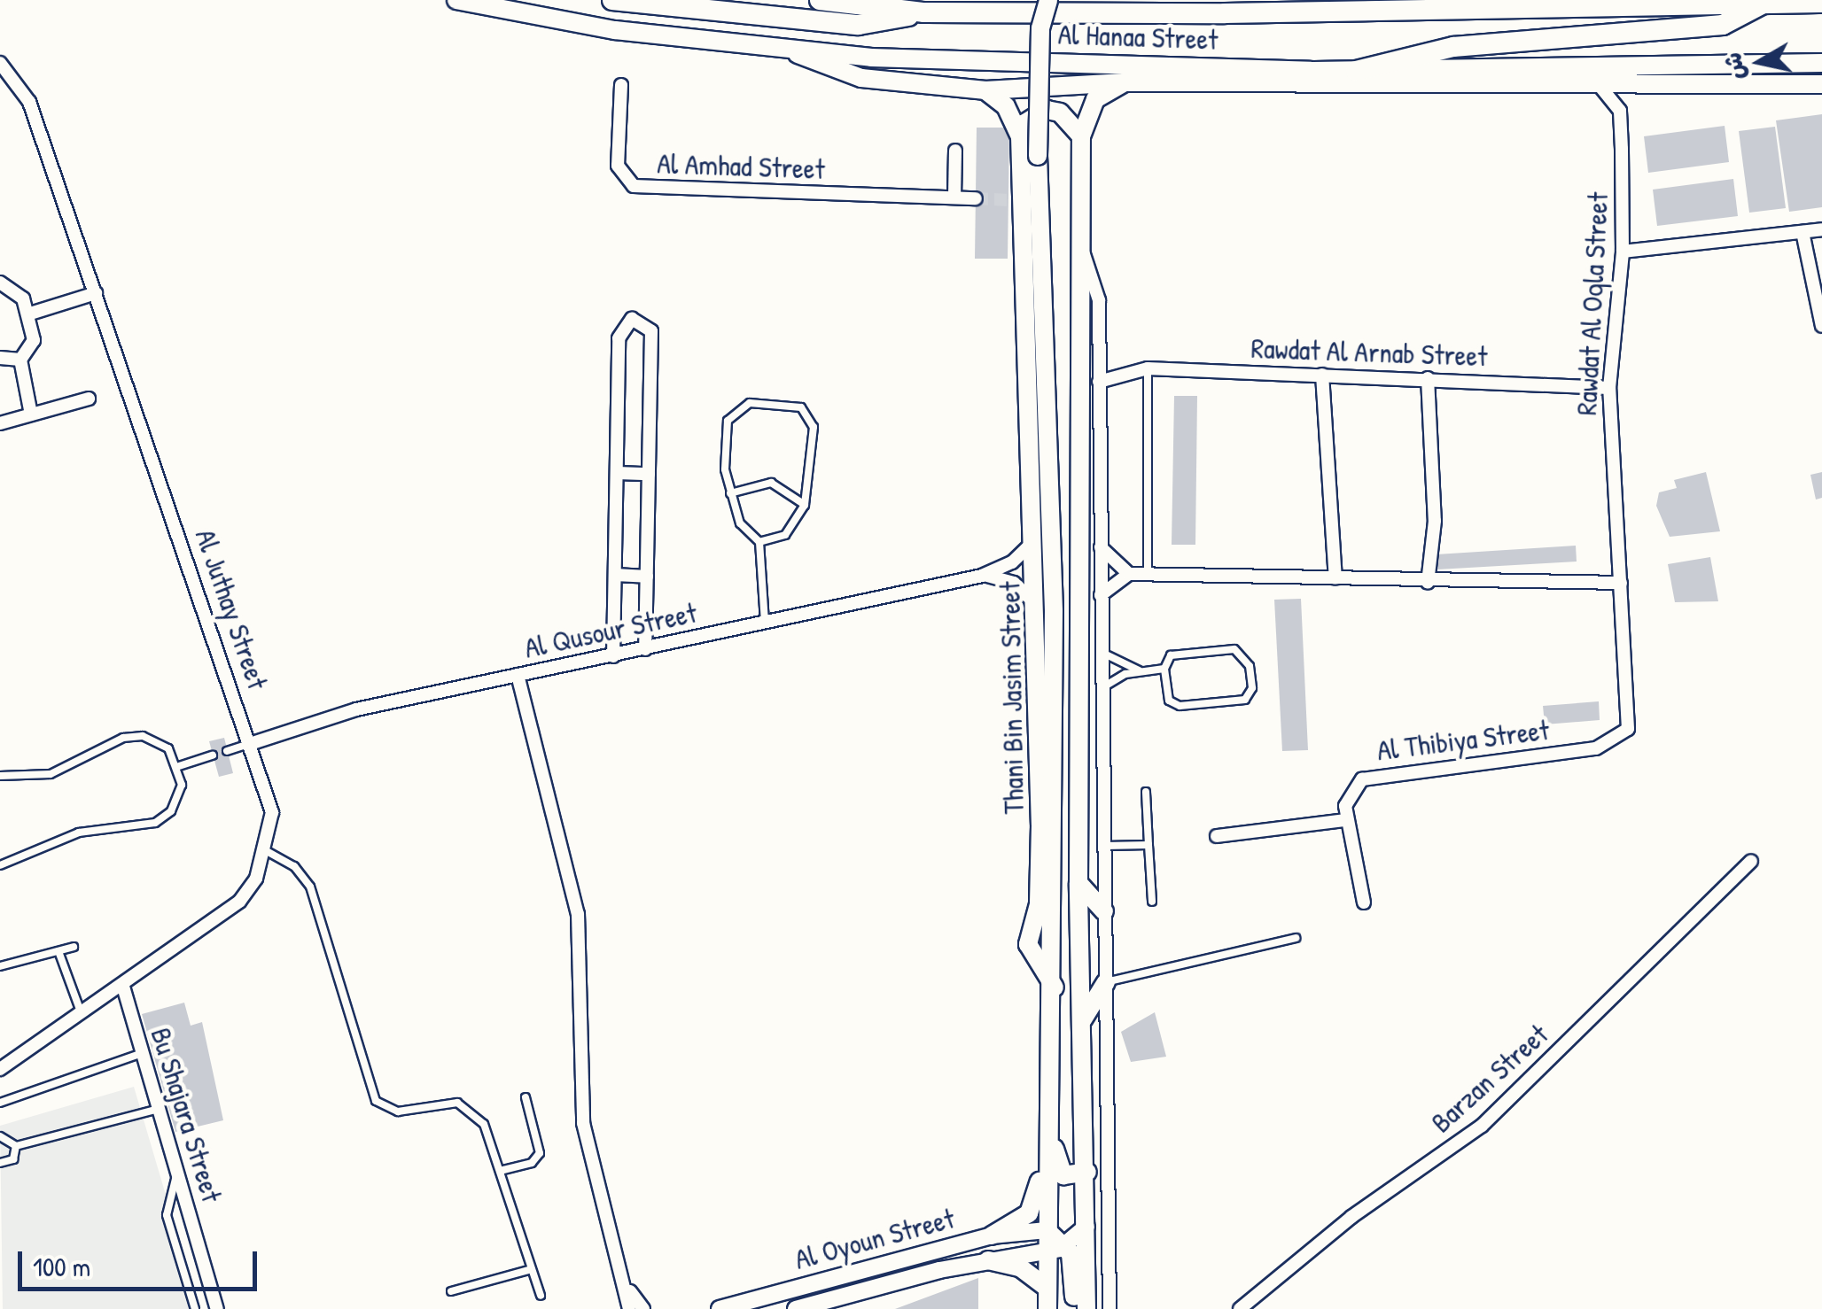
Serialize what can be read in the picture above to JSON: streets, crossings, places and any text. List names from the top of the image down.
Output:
{
  "streets": {
    "highway": ["Al Hanaa Street"],
    "main road": ["Thani Bin Jasim Street"],
    "street": [
      "Al Amhad Street",
      "Rawdat Al Oqla Street",
      "Rawdat Al Arnab Street",
      "Al Juthay Street",
      "Al Qusour Street",
      "Al Thibiya Street",
      "Barzan Street",
      "Bu Shajara Street",
      "Al Oyoun Street"
    ]
  },
  "crossings": [
    ["Rawdat Al Oqla Street", "Rawdat Al Arnab Street"],
    ["Rawdat Al Oqla Street", "Al Thibiya Street"],
    ["Al Juthay Street", "Al Qusour Street"],
    ["Al Juthay Street", "Bu Shajara Street"],
    ["Al Qusour Street", "Thani Bin Jasim Street"]
  ],
  "scale_bar": "100 m",
  "north": "left"
}
